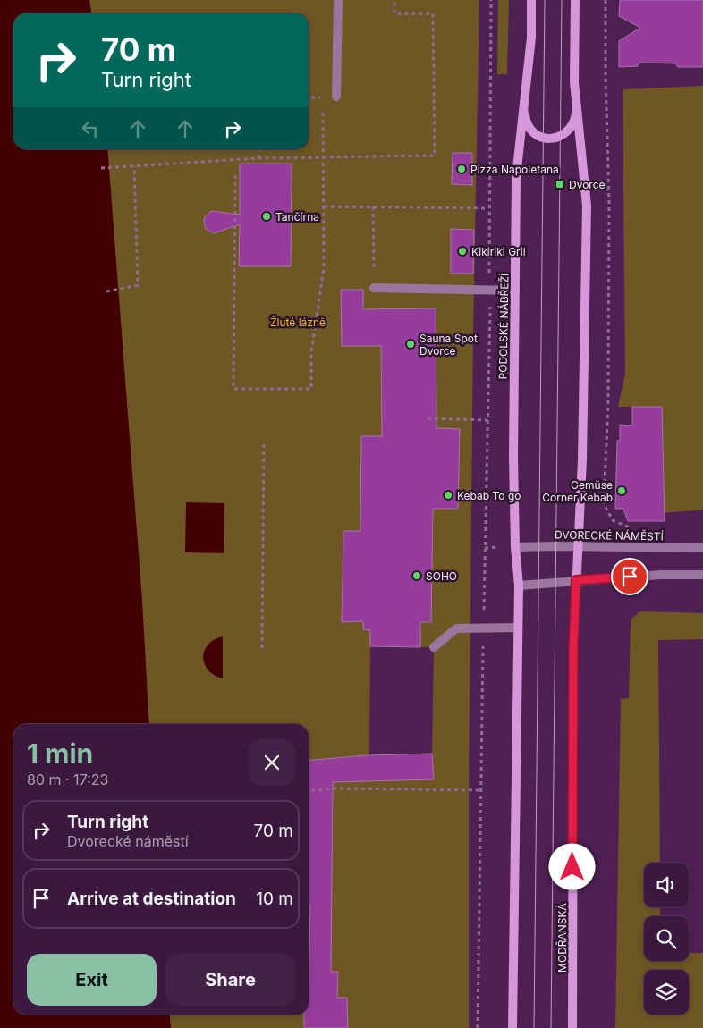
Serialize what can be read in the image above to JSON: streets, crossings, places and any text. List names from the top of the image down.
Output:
{
  "streets": {
    "main road": ["PODOLSKÉ NÁBŘEŽÍ", "MODŘANSKÁ"],
    "street": ["DVORECKÉ NÁMĚSTÍ"]
  },
  "crossings": [
    ["PODOLSKÉ NÁBŘEŽÍ", "DVORECKÉ NÁMĚSTÍ"],
    ["DVORECKÉ NÁMĚSTÍ", "MODŘANSKÁ"]
  ],
  "parks": ["Žluté lázně"],
  "places": {
    "other": [
      "Pizza Napoletana",
      "Tančírna",
      "Kikiriki Gril",
      "Sauna Spot Dvorce",
      "Gemüse Corner Kebab",
      "Kebab To go",
      "SOHO"
    ],
    "transit": ["Dvorce"]
  },
  "page": {
    "turn": ["70 m", "Turn right"],
    "heading": ["1 min", "80 m · 17:23"],
    "list": [
      {
        "name": "Turn right",
        "note": "Dvorecké náměstí",
        "value": "70 m"
      },
      {
        "name": "Arrive at destination",
        "value": "10 m"
      }
    ],
    "buttons": ["Exit", "Share"]
  }
}
